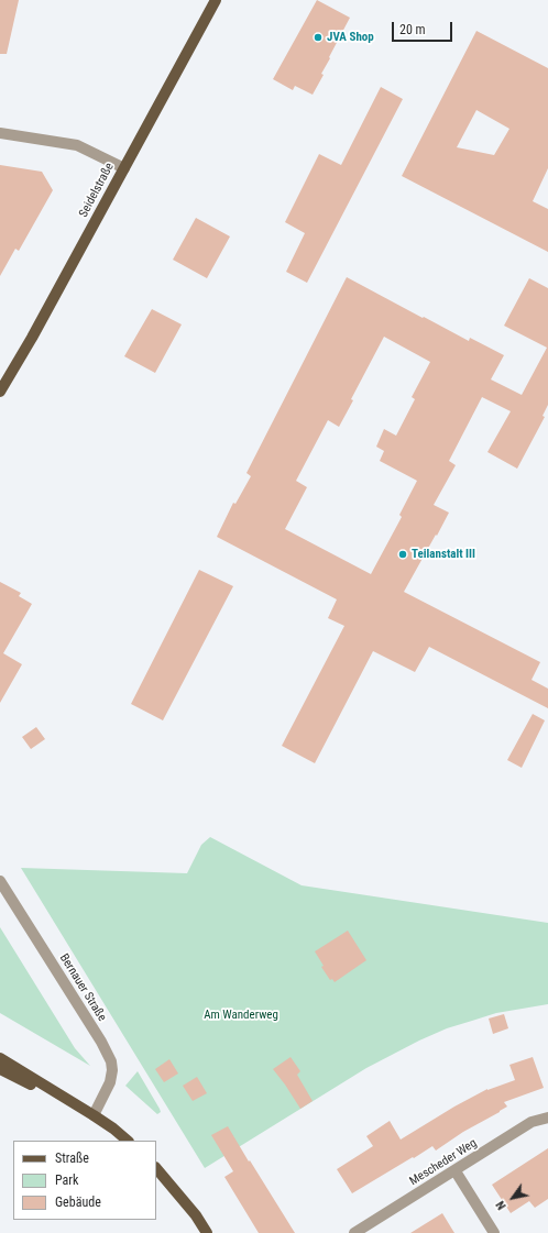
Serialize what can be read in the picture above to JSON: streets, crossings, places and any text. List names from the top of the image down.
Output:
{
  "streets": {
    "main road": ["Seidelstraße"],
    "street": ["Bernauer Straße", "Mescheder Weg"]
  },
  "parks": ["Am Wanderweg"],
  "places": ["JVA Shop", "Teilanstalt III"],
  "legend": ["Straße", "Park", "Gebäude"],
  "scale_bar": "20 m",
  "north": "bottom left"
}
